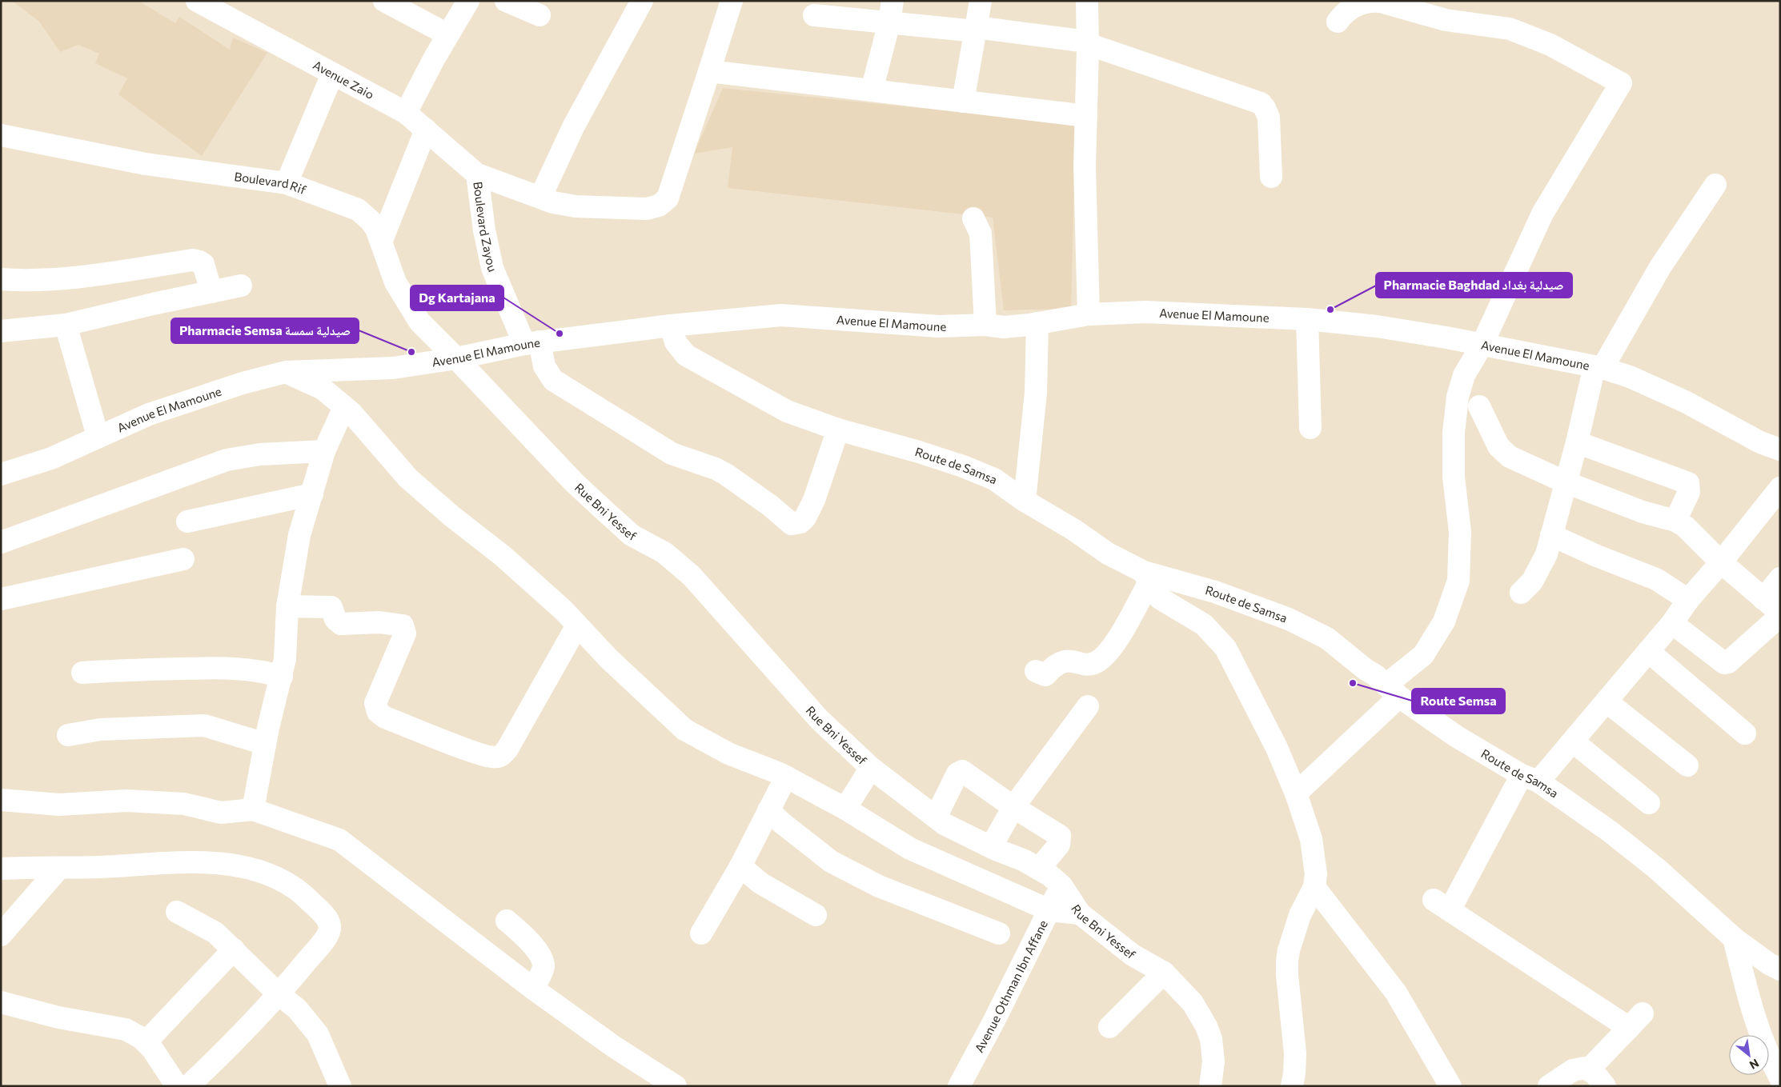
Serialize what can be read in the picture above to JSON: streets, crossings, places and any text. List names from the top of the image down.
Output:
{
  "streets": {
    "street": [
      "Avenue Zaio",
      "Boulevard Rif",
      "Boulevard Zayou",
      "Avenue El Mamoune",
      "Route de Samsa",
      "Rue Bni Yessef",
      "Avenue Othman Ibn Affane"
    ]
  },
  "crossings": [
    ["Avenue Zaio", "Boulevard Zayou"],
    ["Boulevard Rif", "Avenue El Mamoune"],
    ["Boulevard Rif", "Rue Bni Yessef"],
    ["Boulevard Zayou", "Avenue El Mamoune"],
    ["Boulevard Zayou", "Route de Samsa"],
    ["Avenue El Mamoune", "Route de Samsa"],
    ["Avenue El Mamoune", "Rue Bni Yessef"],
    ["Rue Bni Yessef", "Avenue Othman Ibn Affane"]
  ],
  "places": [
    "Pharmacie Baghdad صيدلية بغداد",
    "Dg Kartajana",
    "Pharmacie Semsa صيدلية سمسة",
    "Route Semsa"
  ],
  "north": "bottom right"
}
